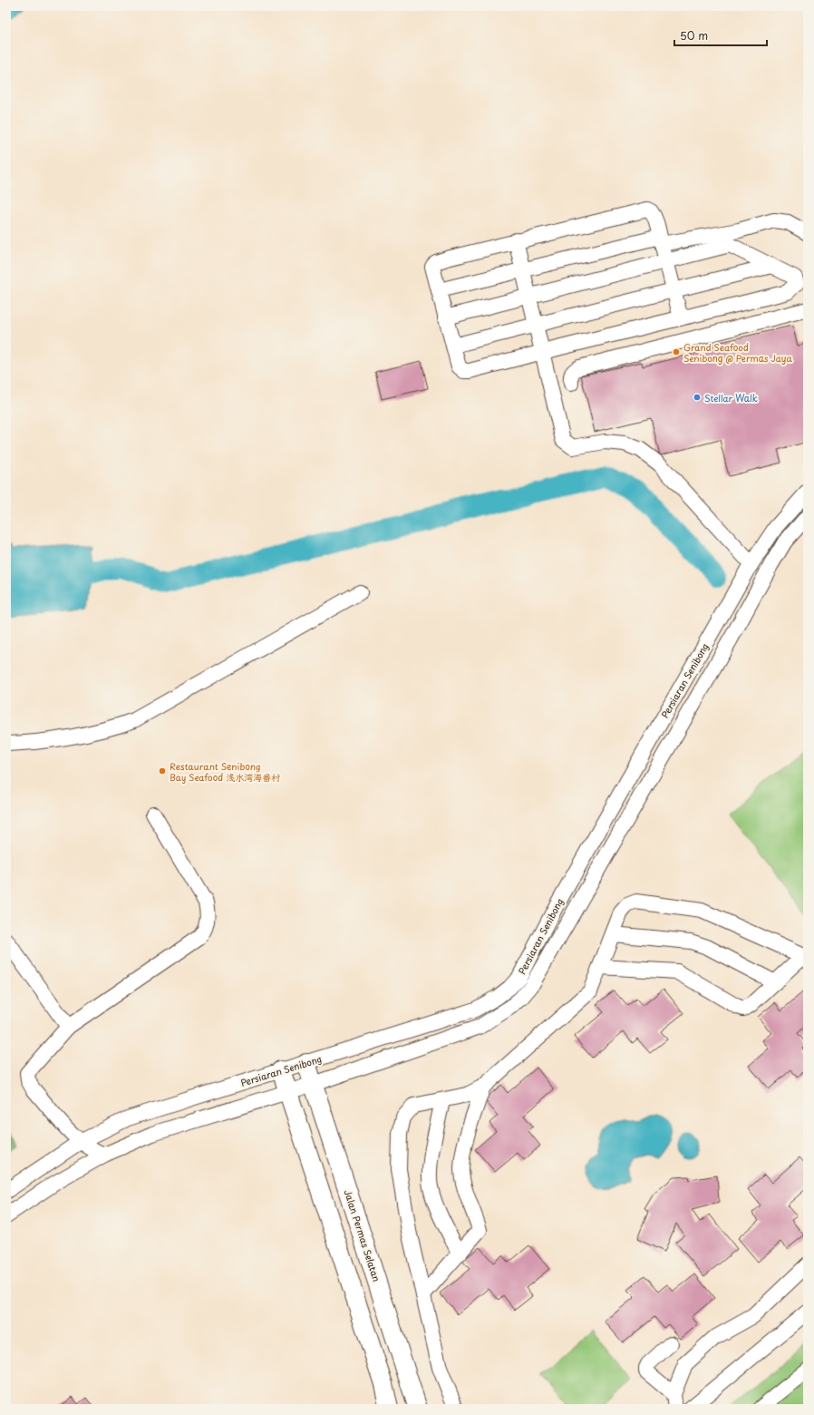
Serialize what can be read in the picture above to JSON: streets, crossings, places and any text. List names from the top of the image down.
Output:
{
  "streets": {
    "main road": ["Jalan Permas Selatan"],
    "street": ["Persiaran Senibong"]
  },
  "crossings": [
    ["Persiaran Senibong", "Jalan Permas Selatan"]
  ],
  "places": ["Grand Seafood Senibong @ Permas Jaya", "Stellar Walk", "Restaurant Senibong Bay Seafood 浅水湾海番村"],
  "scale_bar": "50 m"
}
